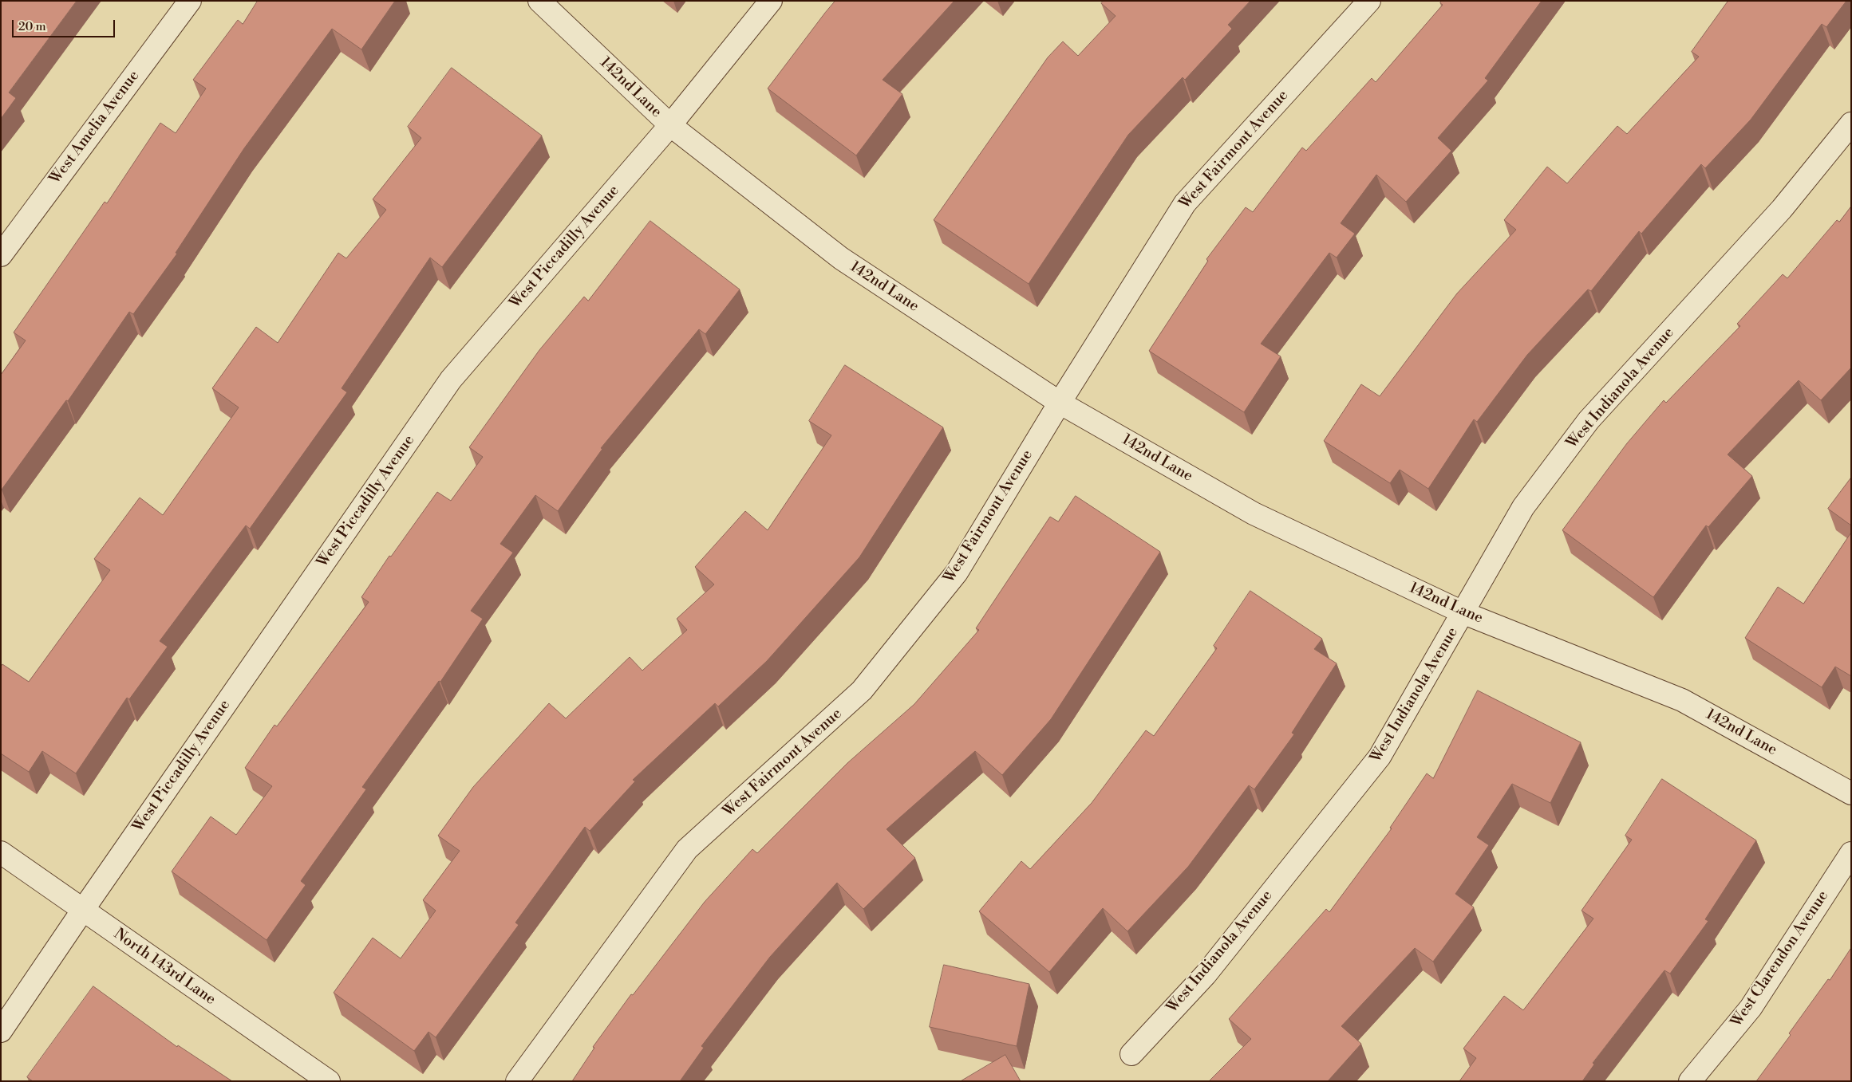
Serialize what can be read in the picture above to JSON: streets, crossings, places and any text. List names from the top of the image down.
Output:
{
  "streets": {
    "street": [
      "142nd Lane",
      "West Amelia Avenue",
      "West Fairmont Avenue",
      "West Piccadilly Avenue",
      "West Indianola Avenue",
      "West Clarendon Avenue",
      "North 143rd Lane"
    ]
  },
  "crossings": [
    ["142nd Lane", "West Fairmont Avenue"],
    ["142nd Lane", "West Piccadilly Avenue"],
    ["142nd Lane", "West Indianola Avenue"],
    ["West Piccadilly Avenue", "North 143rd Lane"]
  ],
  "scale_bar": "20 m"
}
